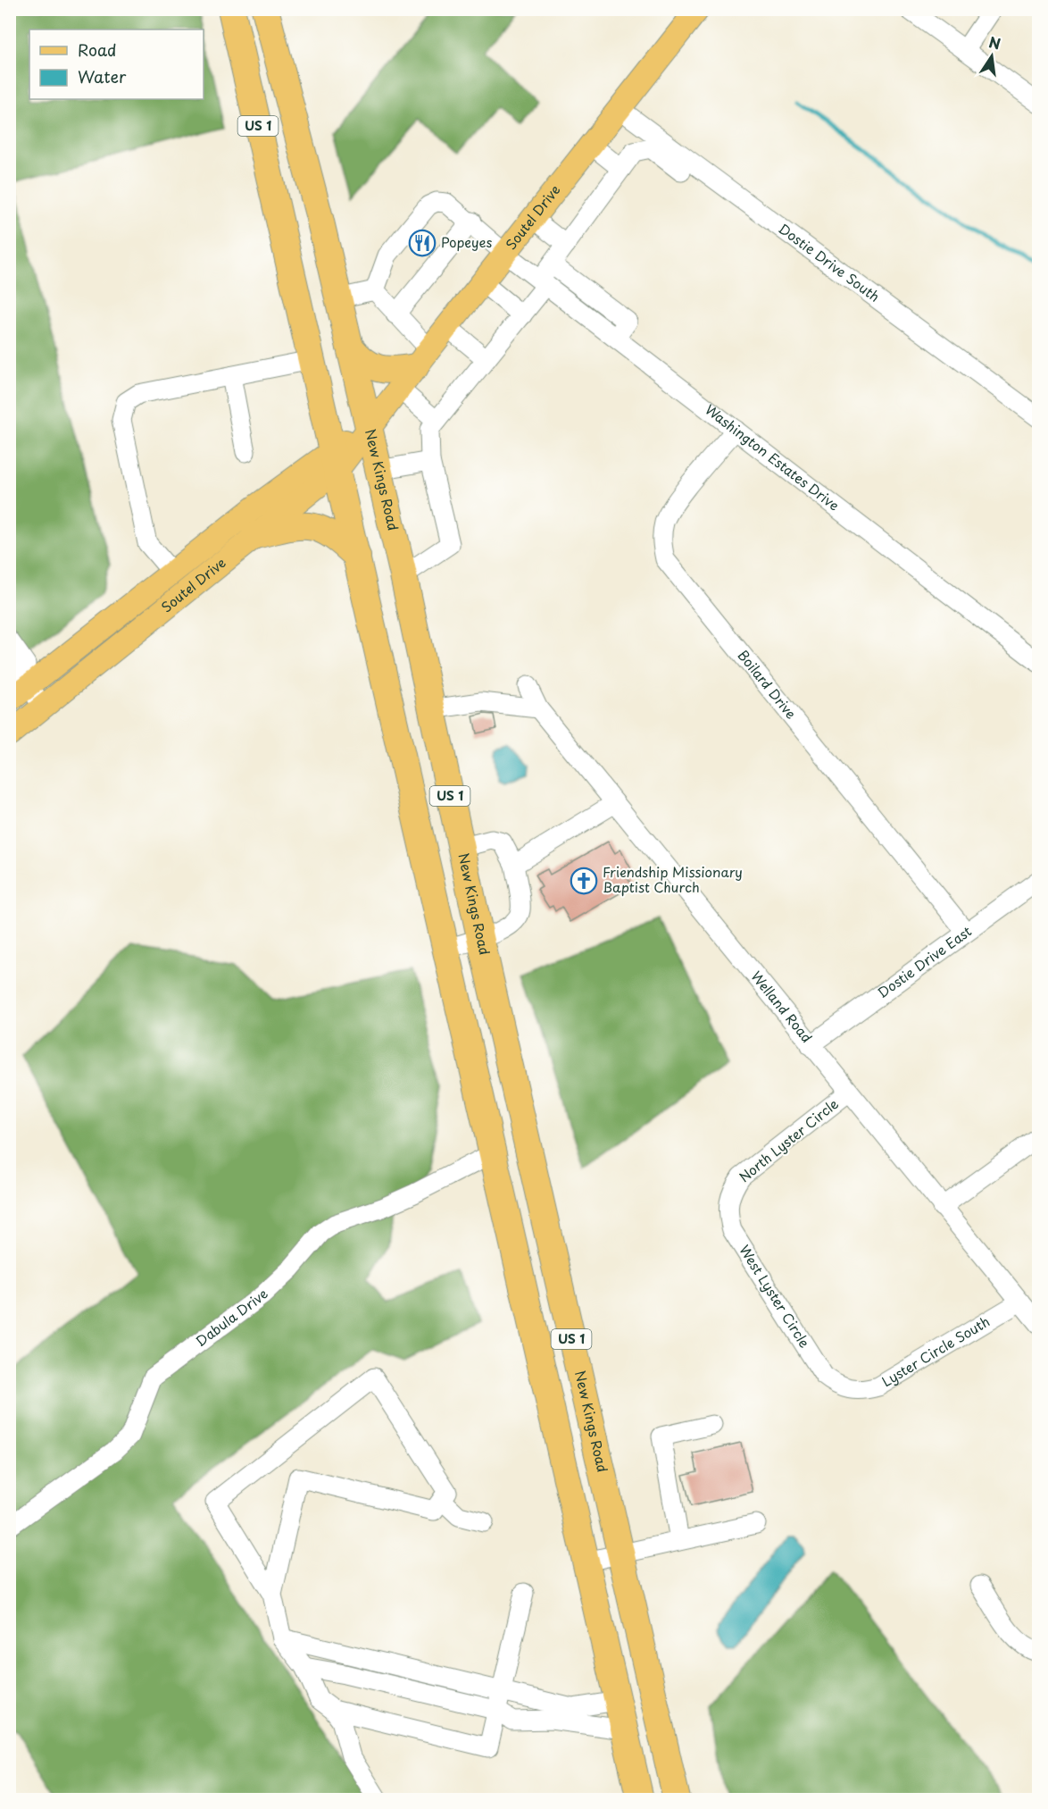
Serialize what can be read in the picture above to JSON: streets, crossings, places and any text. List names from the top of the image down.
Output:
{
  "streets": {
    "highway": ["US 1", "New Kings Road"],
    "main road": ["Soutel Drive"],
    "street": [
      "Dostie Drive South",
      "Washington Estates Drive",
      "Boilard Drive",
      "Dostie Drive East",
      "Welland Road",
      "North Lyster Circle",
      "West Lyster Circle",
      "Dabula Drive",
      "Lyster Circle South"
    ]
  },
  "crossings": [
    ["US 1", "Soutel Drive"],
    ["US 1", "Dabula Drive"],
    ["Soutel Drive", "Dostie Drive South"],
    ["Soutel Drive", "Washington Estates Drive"],
    ["Soutel Drive", "New Kings Road"],
    ["Washington Estates Drive", "Boilard Drive"],
    ["Boilard Drive", "Dostie Drive East"],
    ["Dostie Drive East", "Welland Road"],
    ["Welland Road", "North Lyster Circle"],
    ["Welland Road", "Lyster Circle South"],
    ["North Lyster Circle", "West Lyster Circle"],
    ["West Lyster Circle", "Lyster Circle South"]
  ],
  "places": {
    "restaurant": ["Popeyes"],
    "church": ["Friendship Missionary Baptist Church"]
  },
  "legend": ["Road", "Water"],
  "north": "top"
}
